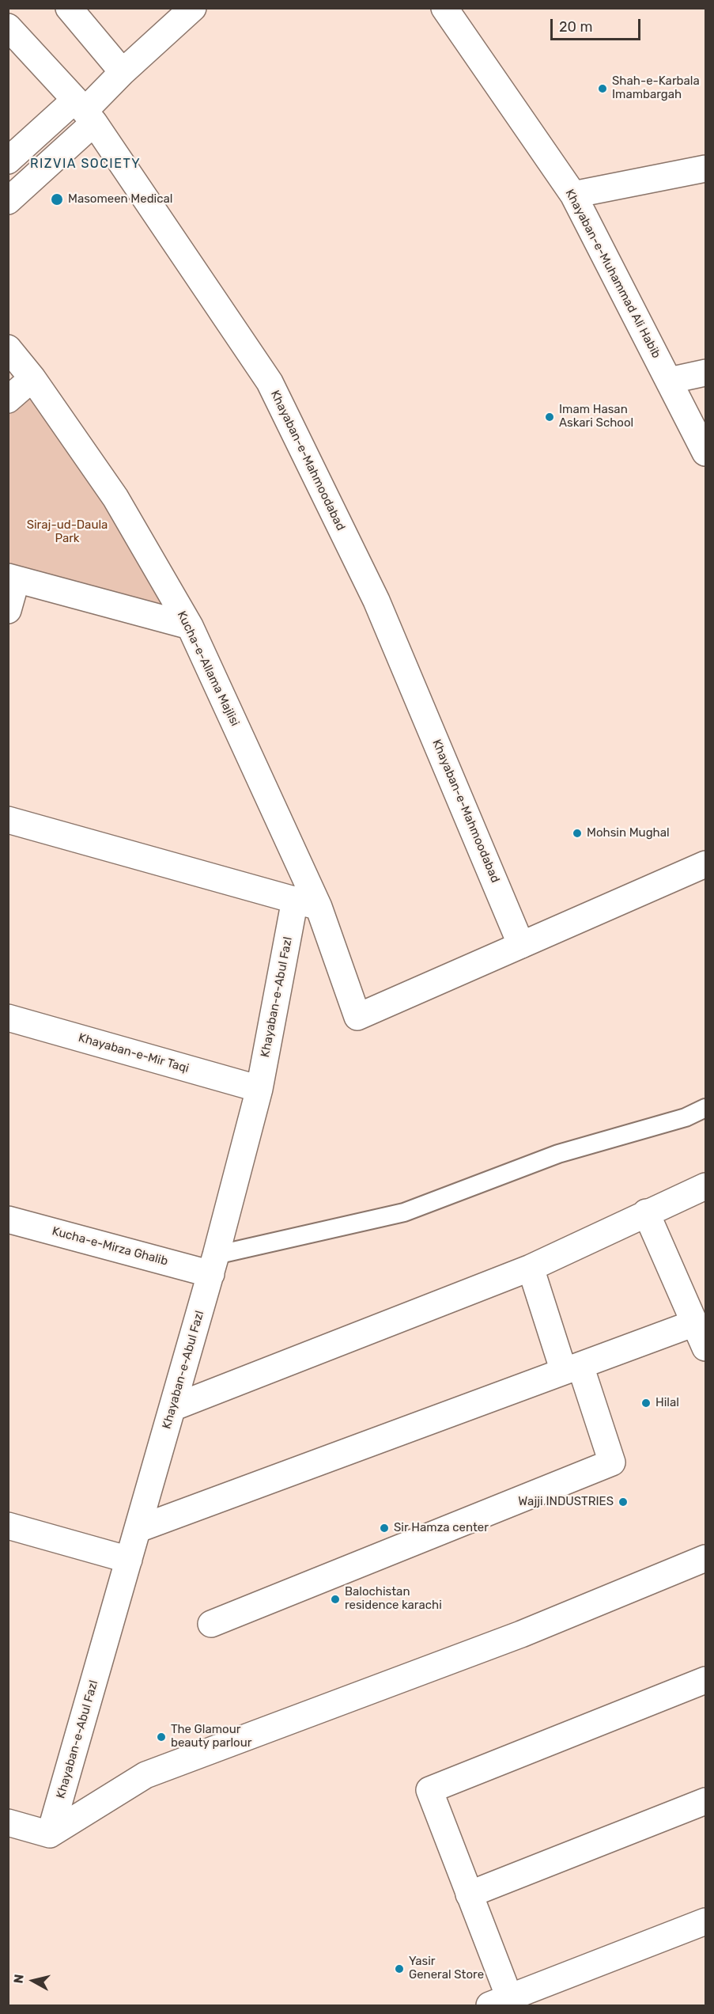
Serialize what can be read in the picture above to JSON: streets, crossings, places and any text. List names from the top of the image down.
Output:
{
  "streets": {
    "street": [
      "Khayaban-e-Muhammad Ali Habib",
      "Khayaban-e-Mahmoodabad",
      "Kucha-e-Allama Majlisi",
      "Khayaban-e-Abul Fazl",
      "Khayaban-e-Mir Taqi",
      "Kucha-e-Mirza Ghalib"
    ]
  },
  "crossings": [
    ["Khayaban-e-Mahmoodabad", "Kucha-e-Allama Majlisi"],
    ["Kucha-e-Allama Majlisi", "Khayaban-e-Abul Fazl"],
    ["Khayaban-e-Abul Fazl", "Khayaban-e-Mir Taqi"],
    ["Khayaban-e-Abul Fazl", "Kucha-e-Mirza Ghalib"]
  ],
  "districts": ["RIZVIA SOCIETY"],
  "parks": ["Siraj-ud-Daula Park"],
  "places": [
    "Shah-e-Karbala Imambargah",
    "Masomeen Medical",
    "Imam Hasan Askari School",
    "Mohsin Mughal",
    "Hilal",
    "Wajji INDUSTRIES",
    "Sir Hamza center",
    "Balochistan residence karachi",
    "The Glamour beauty parlour",
    "Yasir General Store"
  ],
  "scale_bar": "20 m",
  "north": "left"
}
